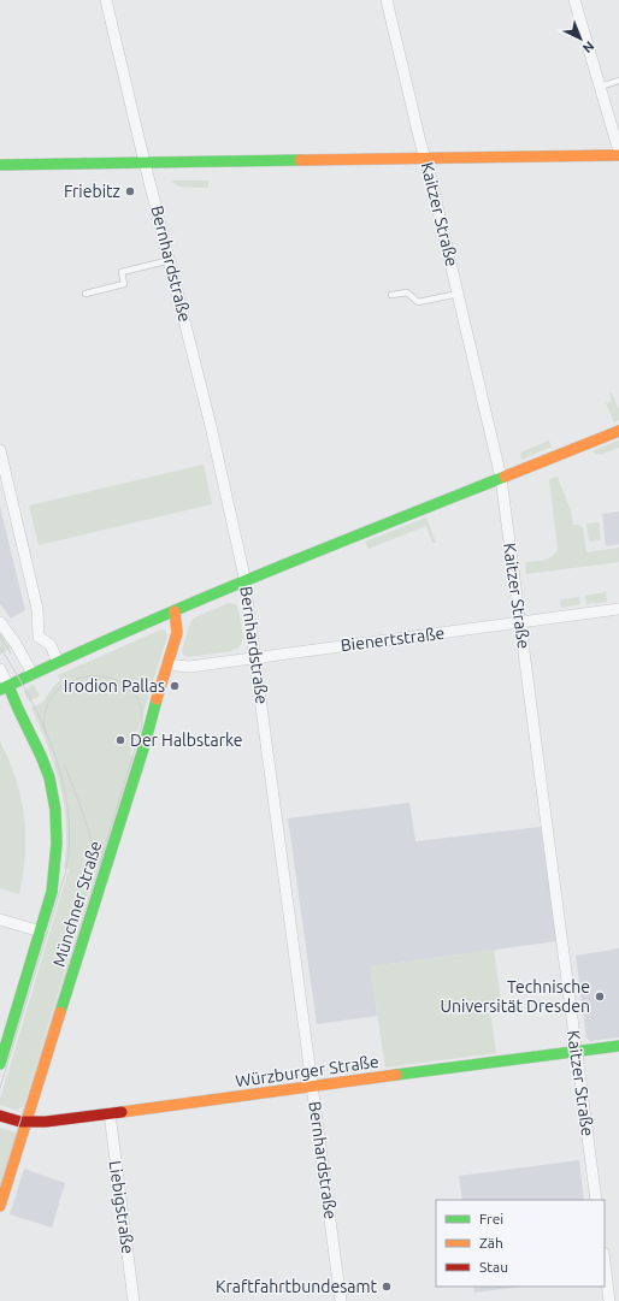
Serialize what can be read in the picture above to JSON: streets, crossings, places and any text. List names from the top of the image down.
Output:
{
  "streets": {
    "street": [
      "Kaitzer Straße",
      "Bernhardstraße",
      "Bienertstraße",
      "Münchner Straße",
      "Würzburger Straße",
      "Liebigstraße"
    ]
  },
  "crossings": [
    ["Kaitzer Straße", "Bienertstraße"],
    ["Kaitzer Straße", "Würzburger Straße"],
    ["Bernhardstraße", "Bienertstraße"],
    ["Bernhardstraße", "Würzburger Straße"],
    ["Bienertstraße", "Münchner Straße"],
    ["Münchner Straße", "Würzburger Straße"],
    ["Würzburger Straße", "Liebigstraße"]
  ],
  "places": [
    "Friebitz",
    "Irodion Pallas",
    "Der Halbstarke",
    "Technische Universität Dresden",
    "Kraftfahrtbundesamt"
  ],
  "legend": ["Frei", "Zäh", "Stau"],
  "north": "bottom right"
}
